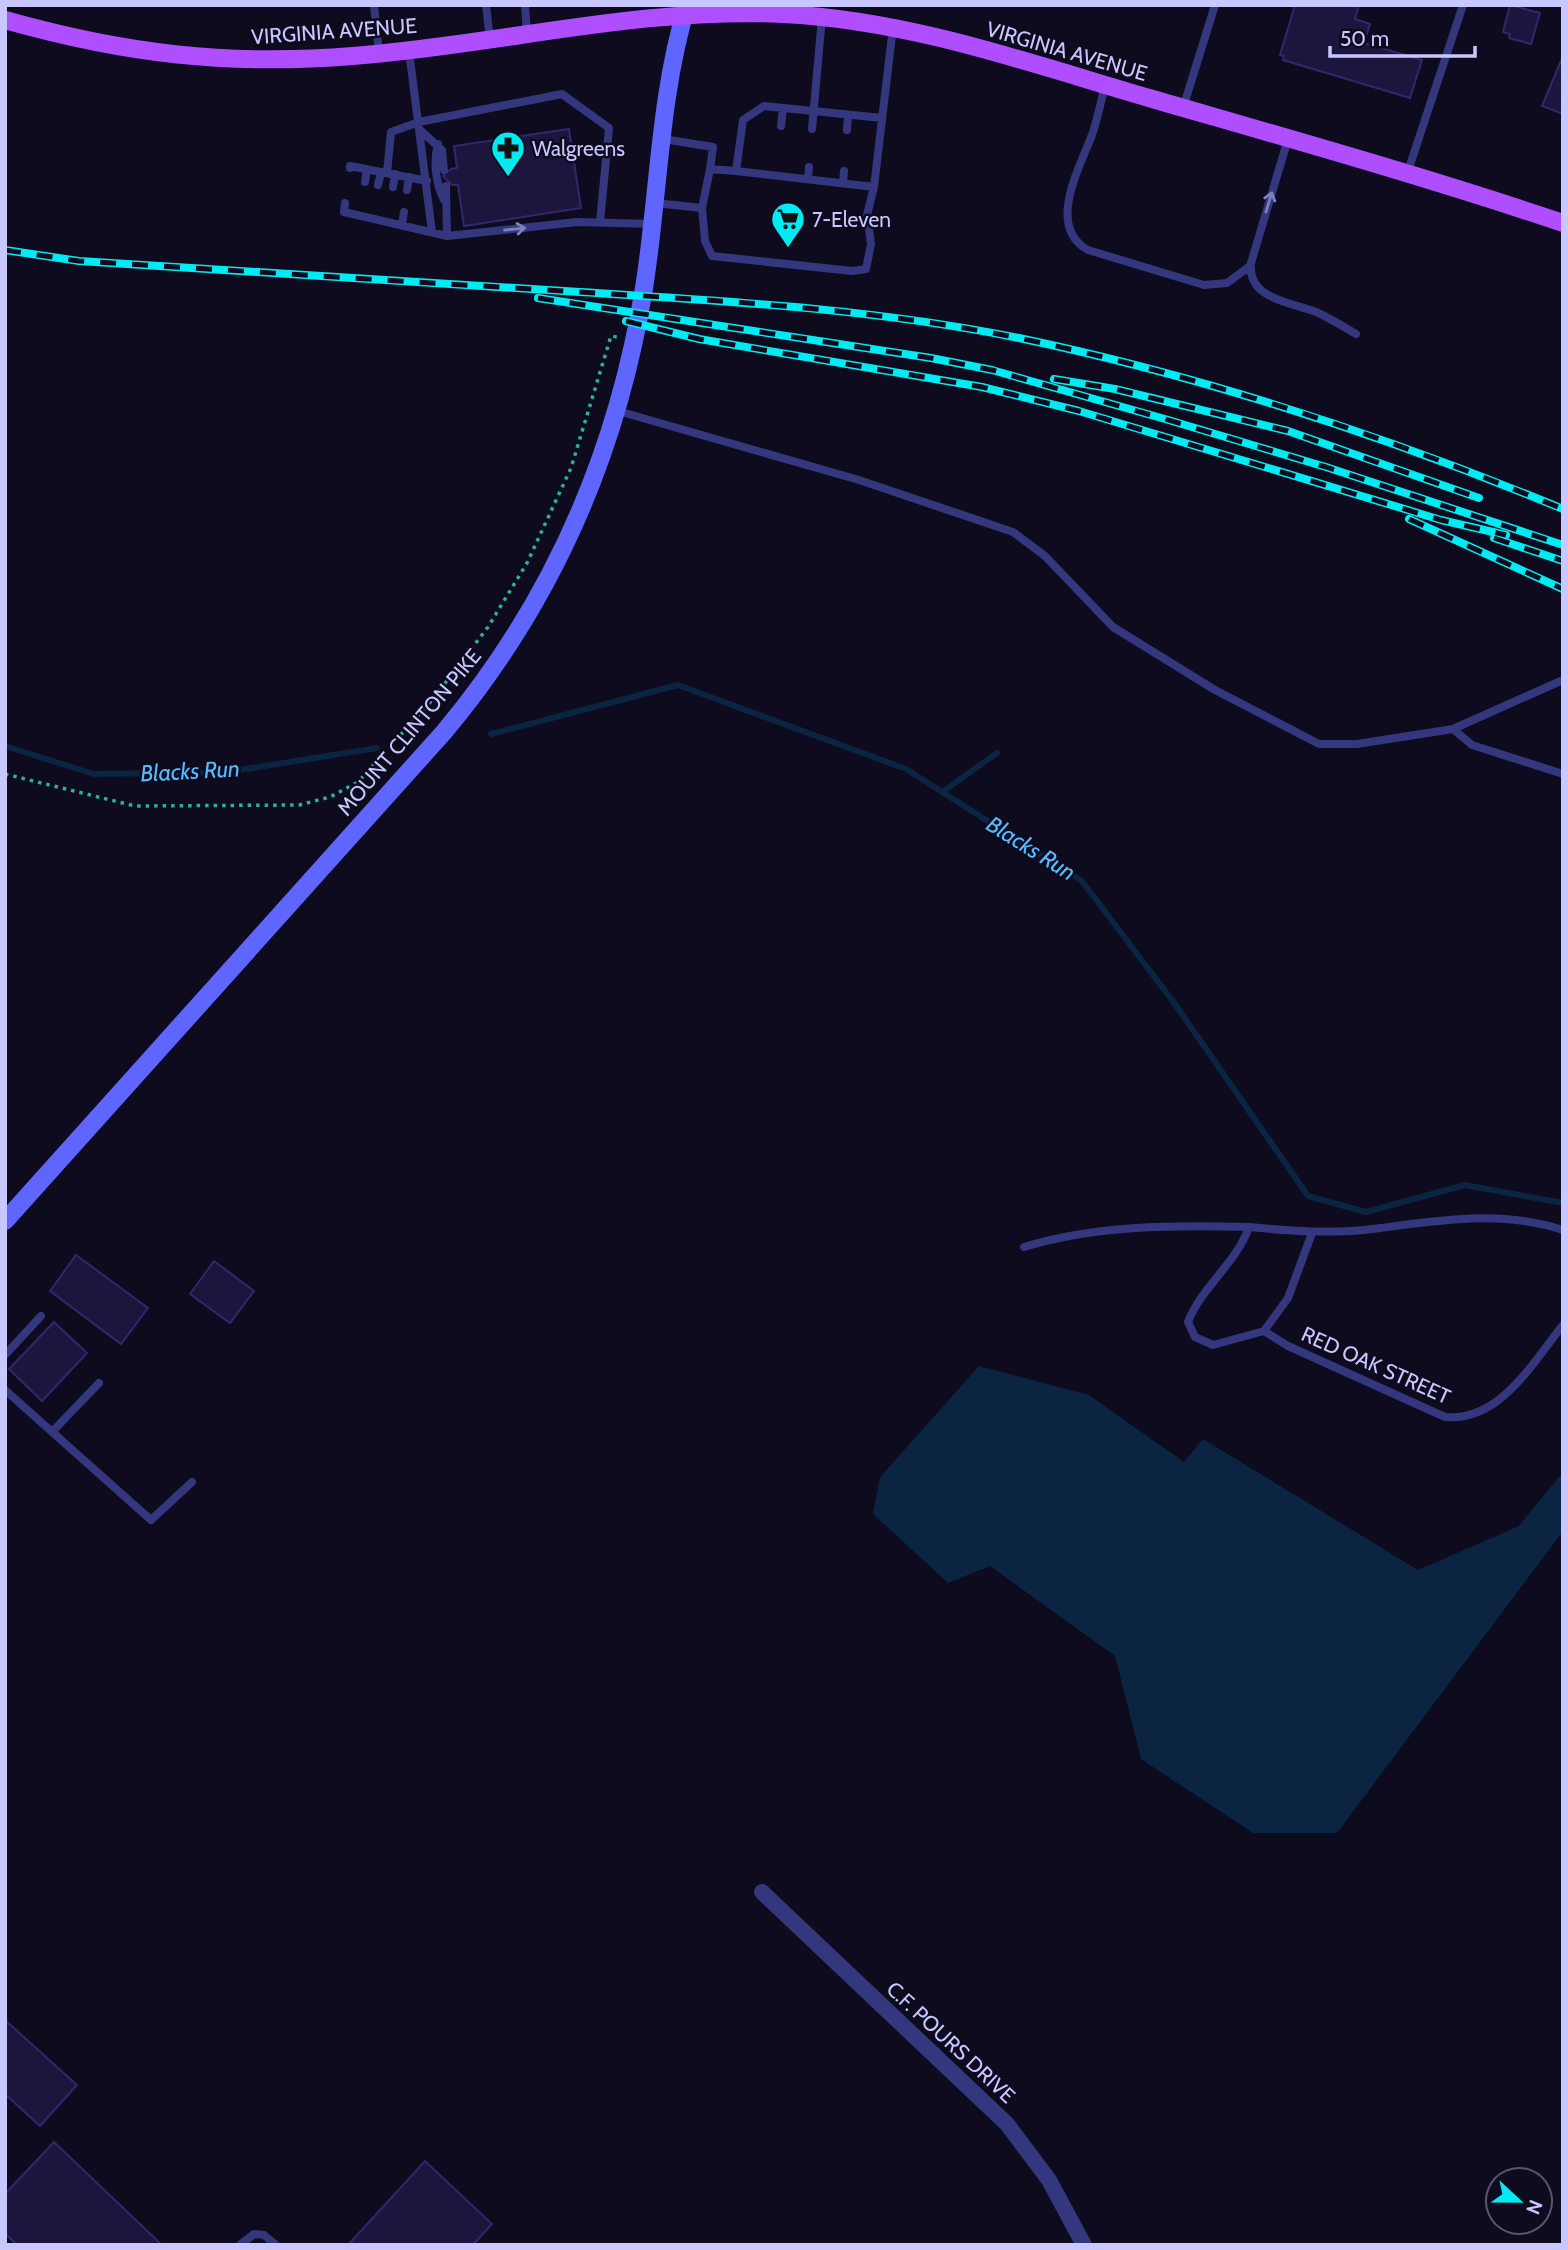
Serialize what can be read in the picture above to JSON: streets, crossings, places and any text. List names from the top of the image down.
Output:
{
  "streets": {
    "main road": ["VIRGINIA AVENUE", "MOUNT CLINTON PIKE"],
    "street": ["C.F. POURS DRIVE"],
    "lane": ["RED OAK STREET"]
  },
  "crossings": [
    ["VIRGINIA AVENUE", "MOUNT CLINTON PIKE"]
  ],
  "water": ["Blacks Run"],
  "places": {
    "pharmacy": ["Walgreens"],
    "supermarket": ["7-Eleven"]
  },
  "scale_bar": "50 m",
  "north": "right"
}
